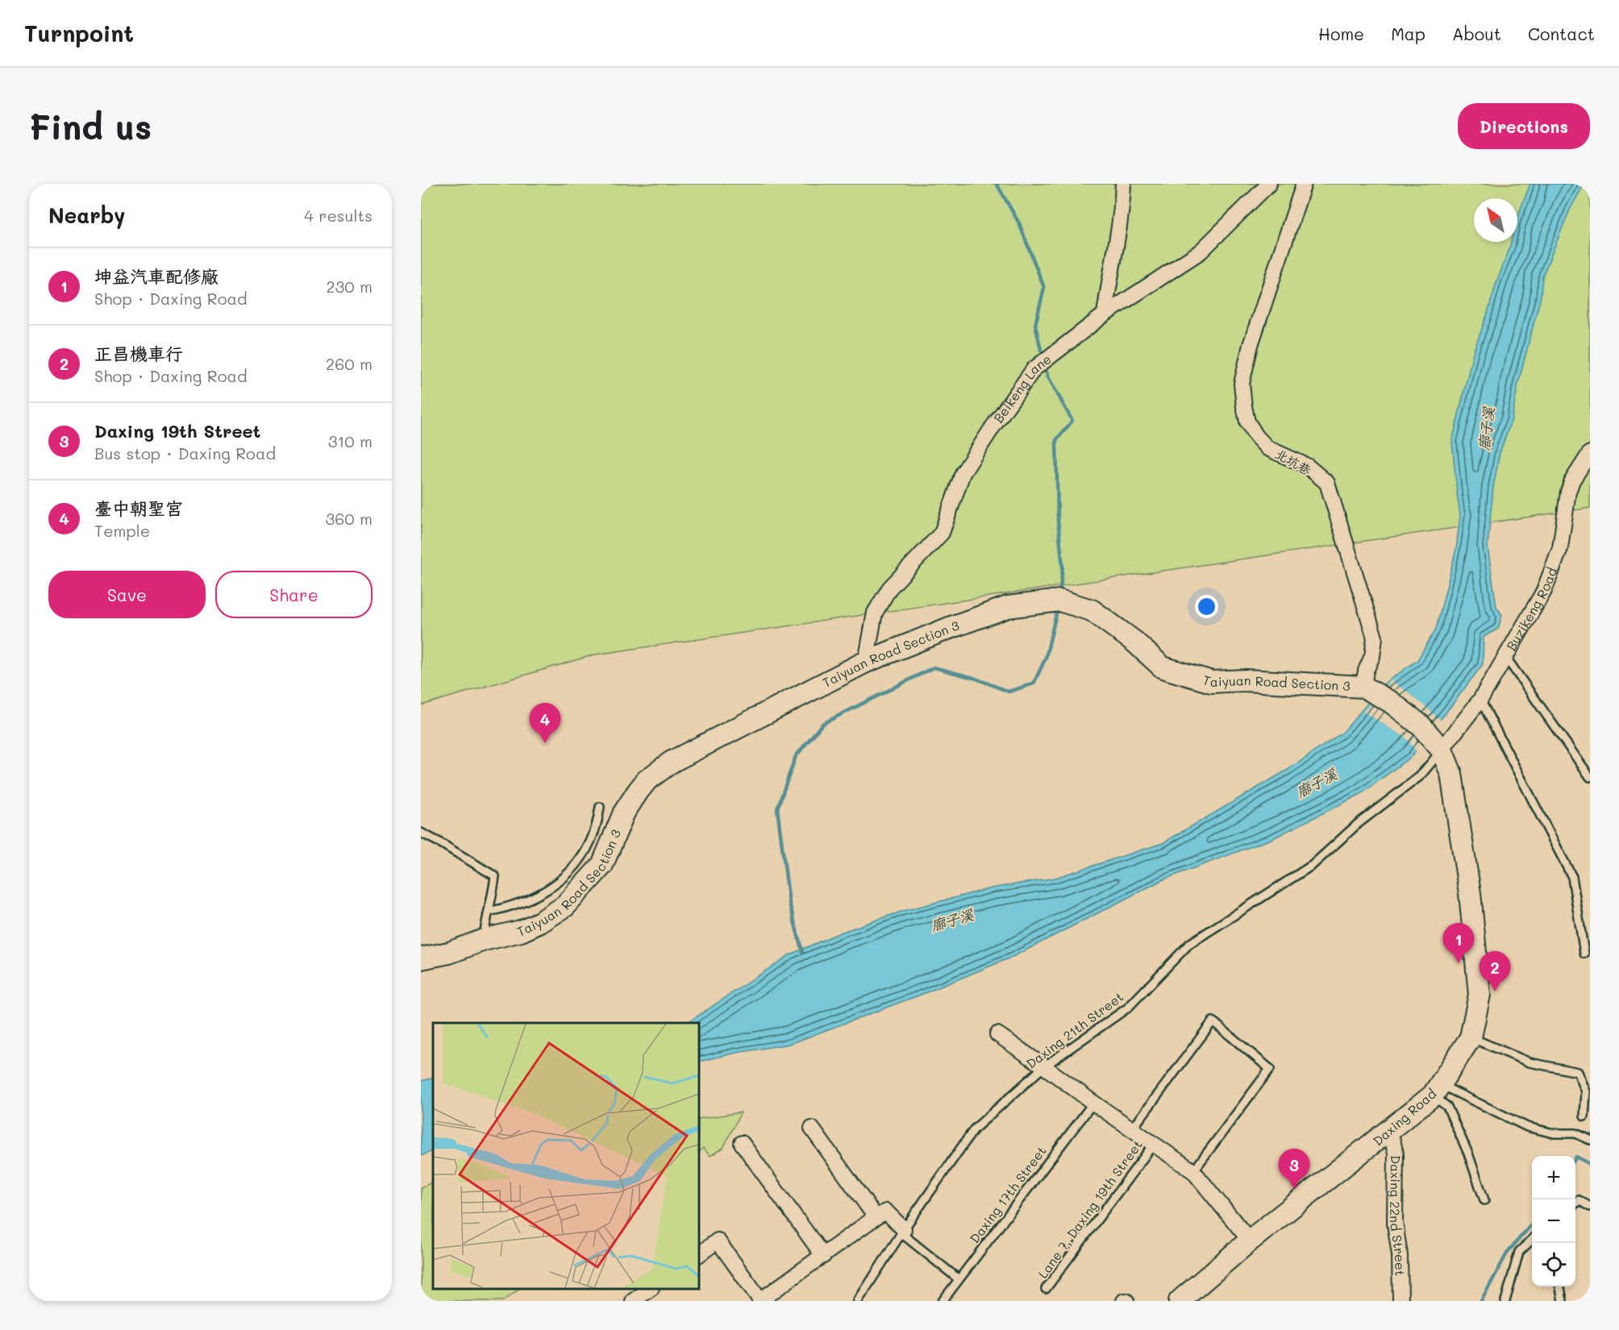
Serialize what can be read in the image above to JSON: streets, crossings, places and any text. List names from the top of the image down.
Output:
{
  "streets": {
    "main road": ["Taiyuan Road Section 3", "Daxing Road"],
    "street": [
      "Beikeng Lane",
      "北坑巷",
      "Buzikeng Road",
      "Daxing 22nd Street"
    ],
    "lane": ["Daxing 21th Street", "Daxing 17th Street", "Lane 7, Daxing 19th Street"]
  },
  "crossings": [
    ["Beikeng Lane", "Taiyuan Road Section 3"],
    ["北坑巷", "Taiyuan Road Section 3"],
    ["北坑巷", "Daxing Road"],
    ["Buzikeng Road", "Daxing 21th Street"],
    ["Buzikeng Road", "Daxing Road"],
    ["Taiyuan Road Section 3", "Daxing Road"],
    ["Daxing 21th Street", "Daxing Road"],
    ["Daxing Road", "Daxing 22nd Street"]
  ],
  "water": ["廍子溪"],
  "north": "top left",
  "page": {
    "header": "Turnpoint",
    "nav": [
      "Home",
      "Map",
      "About",
      "Contact"
    ],
    "buttons": [
      "Directions",
      ["Save", "Share"]
    ],
    "title": "Find us",
    "heading": ["Nearby", "4 results"],
    "list": [
      {
        "mark": "1",
        "name": "坤益汽車配修廠",
        "note": "Shop · Daxing Road",
        "value": "230 m"
      },
      {
        "mark": "2",
        "name": "正昌機車行",
        "note": "Shop · Daxing Road",
        "value": "260 m"
      },
      {
        "mark": "3",
        "name": "Daxing 19th Street",
        "note": "Bus stop · Daxing Road",
        "value": "310 m"
      },
      {
        "mark": "4",
        "name": "臺中朝聖宮",
        "note": "Temple",
        "value": "360 m"
      }
    ],
    "pins": [
      "4",
      "1",
      "2",
      "3"
    ],
    "map_buttons": ["+", "−"]
  }
}
